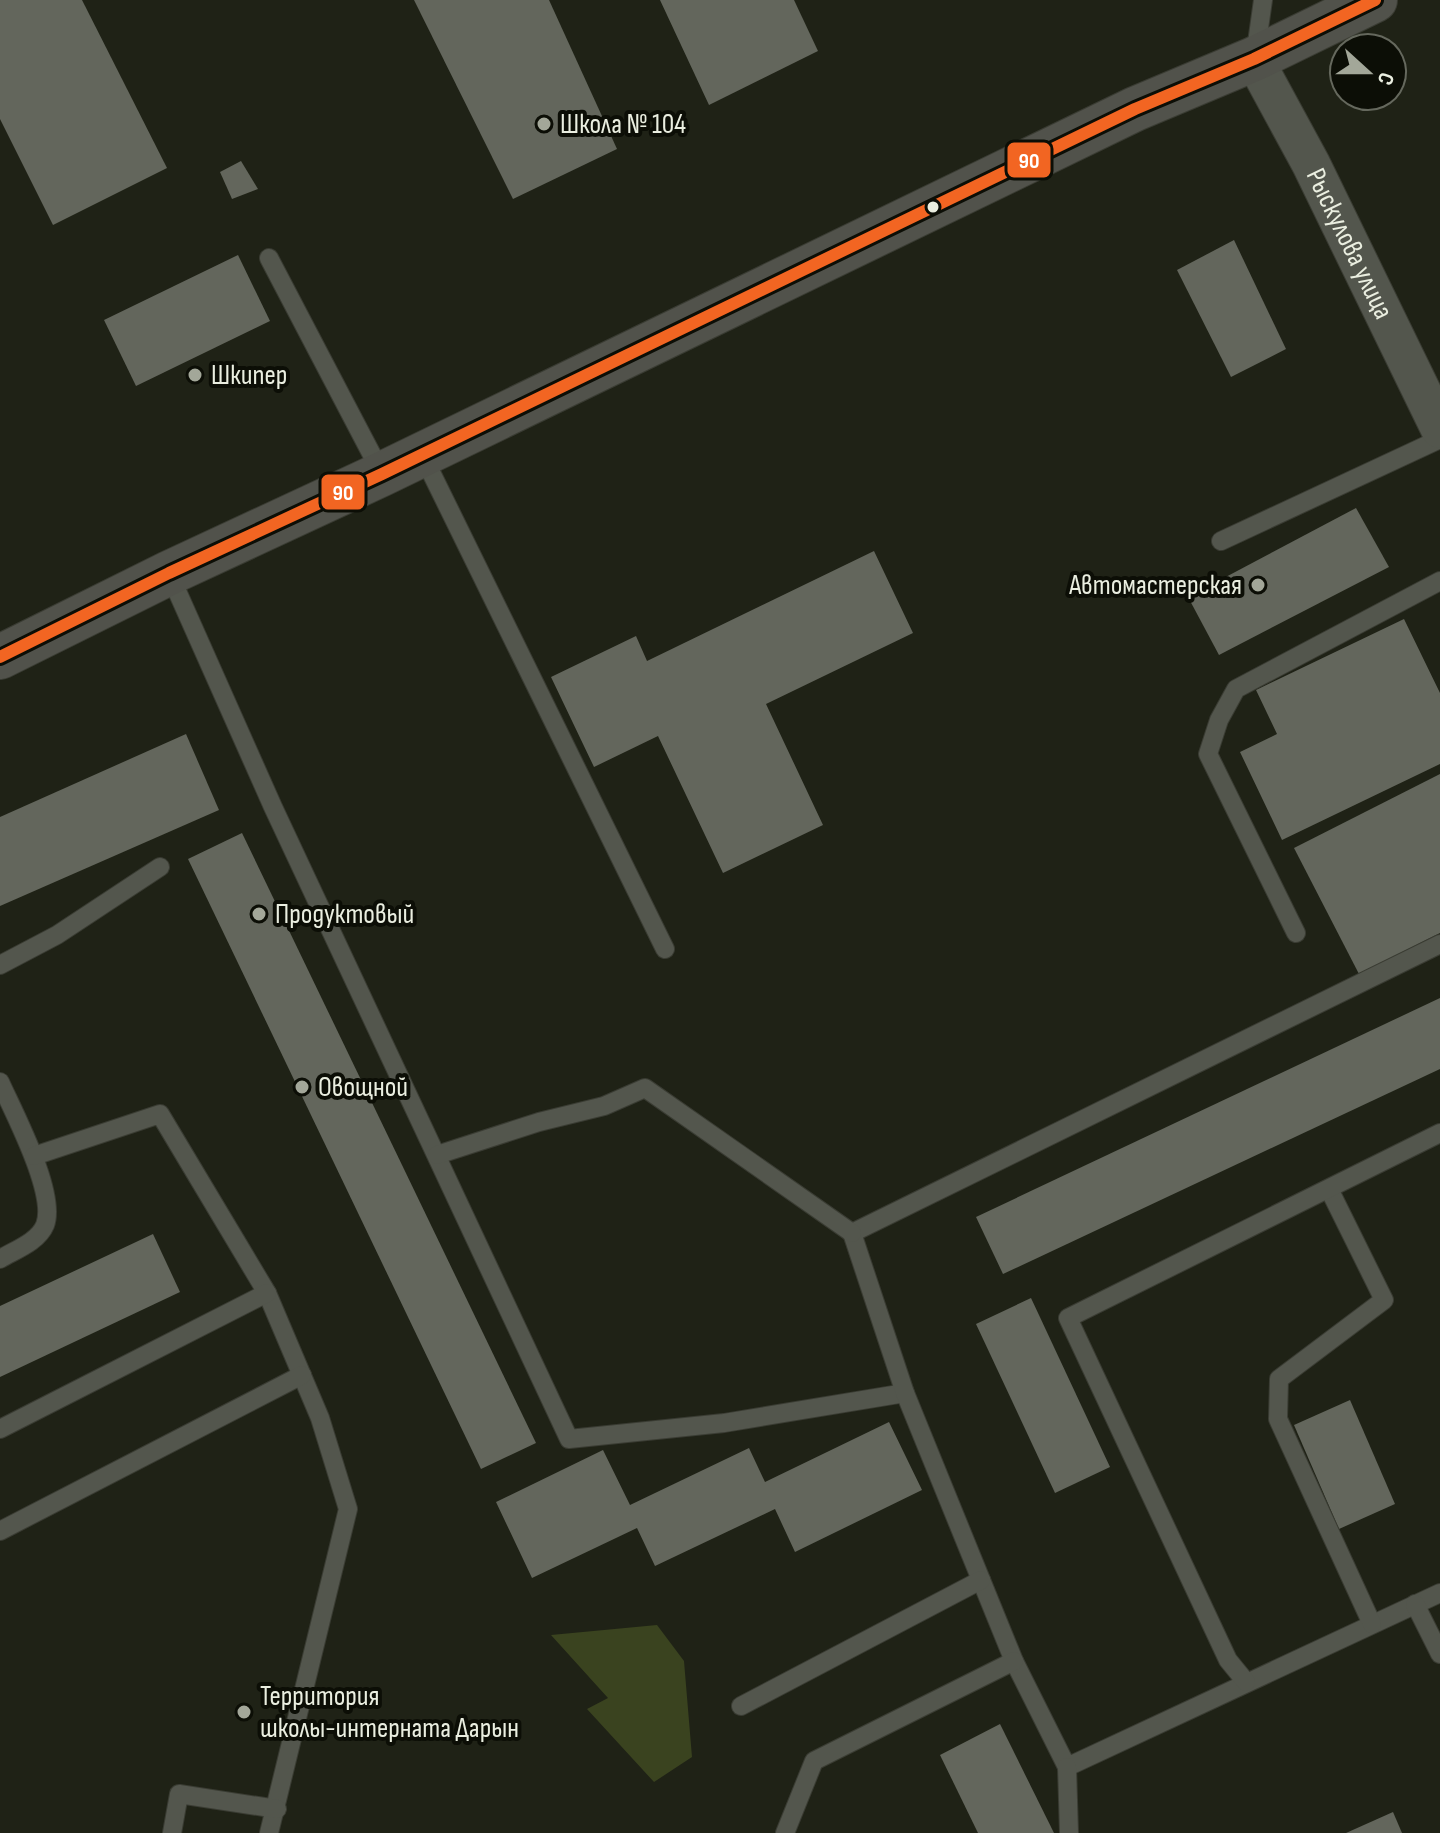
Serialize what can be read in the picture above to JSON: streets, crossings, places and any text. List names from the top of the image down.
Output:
{
  "streets": {
    "street": ["Рыскулова улица"]
  },
  "places": [
    "Школа № 104",
    "Шкипер",
    "Автомастерская",
    "Продуктовый",
    "Овощной",
    "Территория школы-интерната Дарын"
  ],
  "lines": ["transit line 90"],
  "north": "right"
}
